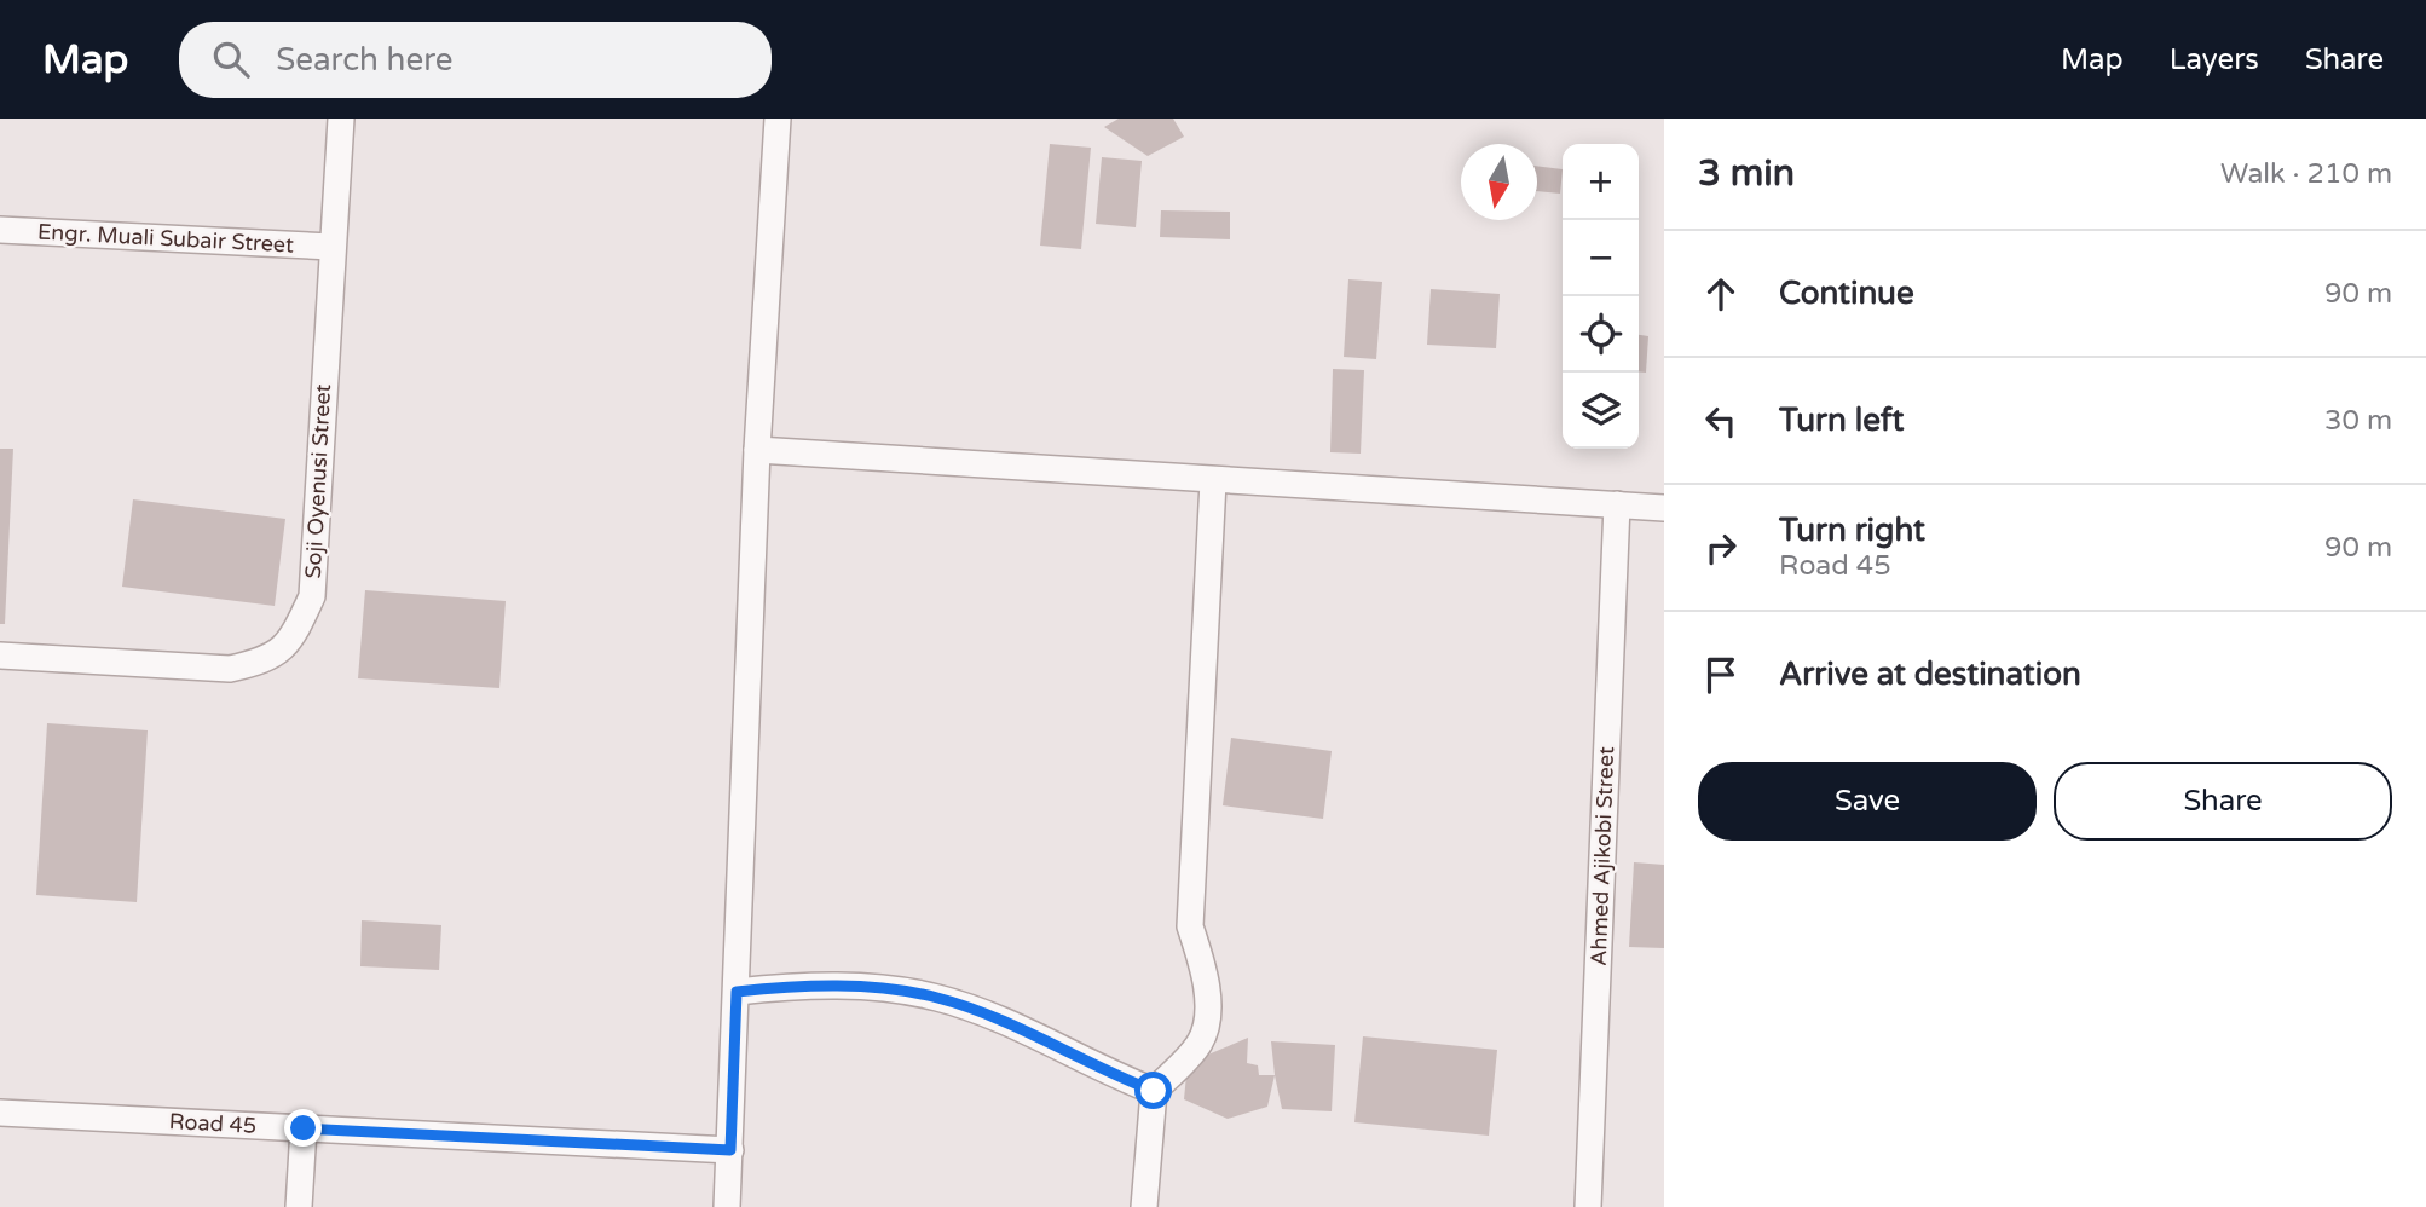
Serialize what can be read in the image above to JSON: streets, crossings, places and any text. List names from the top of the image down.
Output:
{
  "streets": {
    "street": [
      "Engr. Muali Subair Street",
      "Soji Oyenusi Street",
      "Ahmed Ajikobi Street",
      "Road 45"
    ]
  },
  "crossings": [
    ["Engr. Muali Subair Street", "Soji Oyenusi Street"]
  ],
  "north": "bottom",
  "page": {
    "header": "Map",
    "search": "Search here",
    "nav": ["Map", "Layers", "Share"],
    "heading": ["3 min", "Walk · 210 m"],
    "map_buttons": ["+", "−"],
    "list": [
      ["Continue", "90 m"],
      ["Turn left", "30 m"],
      ["Turn right", "Road 45", "90 m"],
      "Arrive at destination"
    ],
    "buttons": ["Save", "Share"]
  }
}
